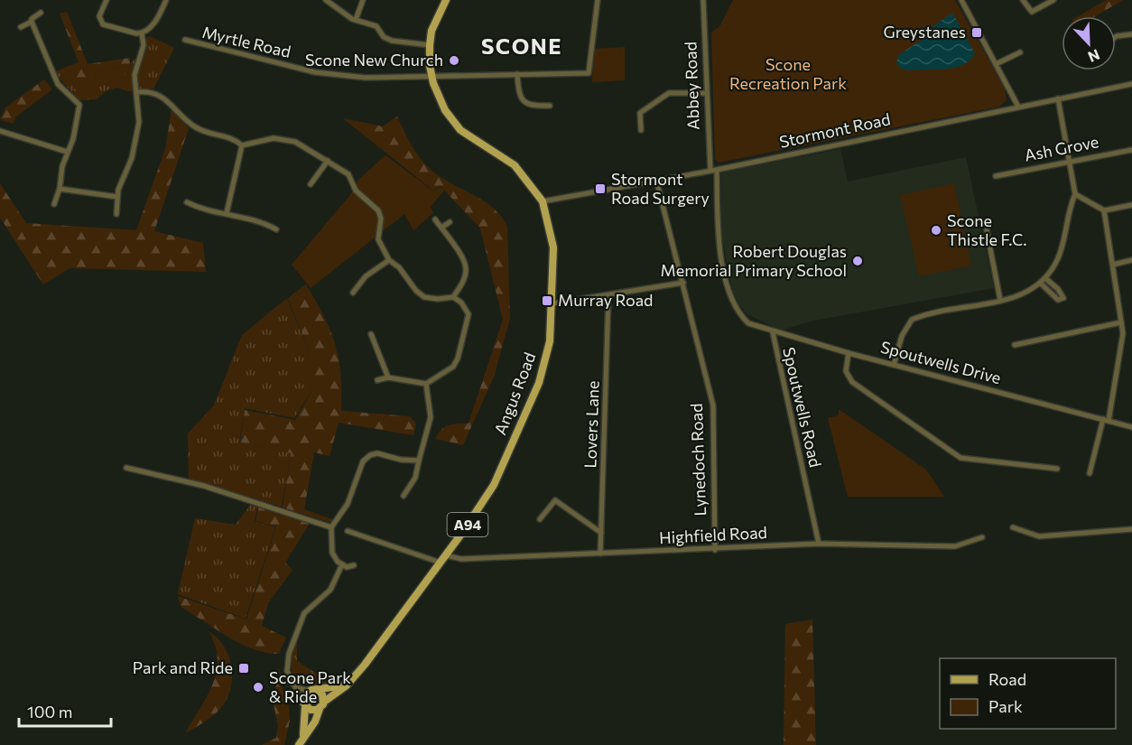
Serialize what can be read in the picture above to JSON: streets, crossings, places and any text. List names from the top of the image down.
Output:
{
  "streets": {
    "main road": ["Angus Road", "A94"],
    "street": [
      "Myrtle Road",
      "Abbey Road",
      "Stormont Road",
      "Ash Grove",
      "Spoutwells Drive",
      "Spoutwells Road",
      "Lovers Lane",
      "Lynedoch Road",
      "Highfield Road"
    ]
  },
  "crossings": [
    ["Myrtle Road", "Angus Road"],
    ["Myrtle Road", "A94"],
    ["Abbey Road", "Stormont Road"],
    ["Stormont Road", "Angus Road"],
    ["Stormont Road", "Spoutwells Road"],
    ["Stormont Road", "Lynedoch Road"],
    ["Spoutwells Drive", "Spoutwells Road"],
    ["Angus Road", "A94"],
    ["Angus Road", "Highfield Road"],
    ["Spoutwells Road", "Highfield Road"],
    ["Lovers Lane", "Highfield Road"],
    ["Lynedoch Road", "Highfield Road"]
  ],
  "districts": ["SCONE"],
  "parks": ["Scone Recreation Park"],
  "places": {
    "transit": [
      "Greystanes",
      "Stormont Road Surgery",
      "Murray Road",
      "Park and Ride"
    ],
    "other": [
      "Scone New Church",
      "Scone Thistle F.C.",
      "Robert Douglas Memorial Primary School",
      "Scone Park & Ride"
    ]
  },
  "legend": ["Road", "Park"],
  "scale_bar": "100 m",
  "north": "bottom right"
}
